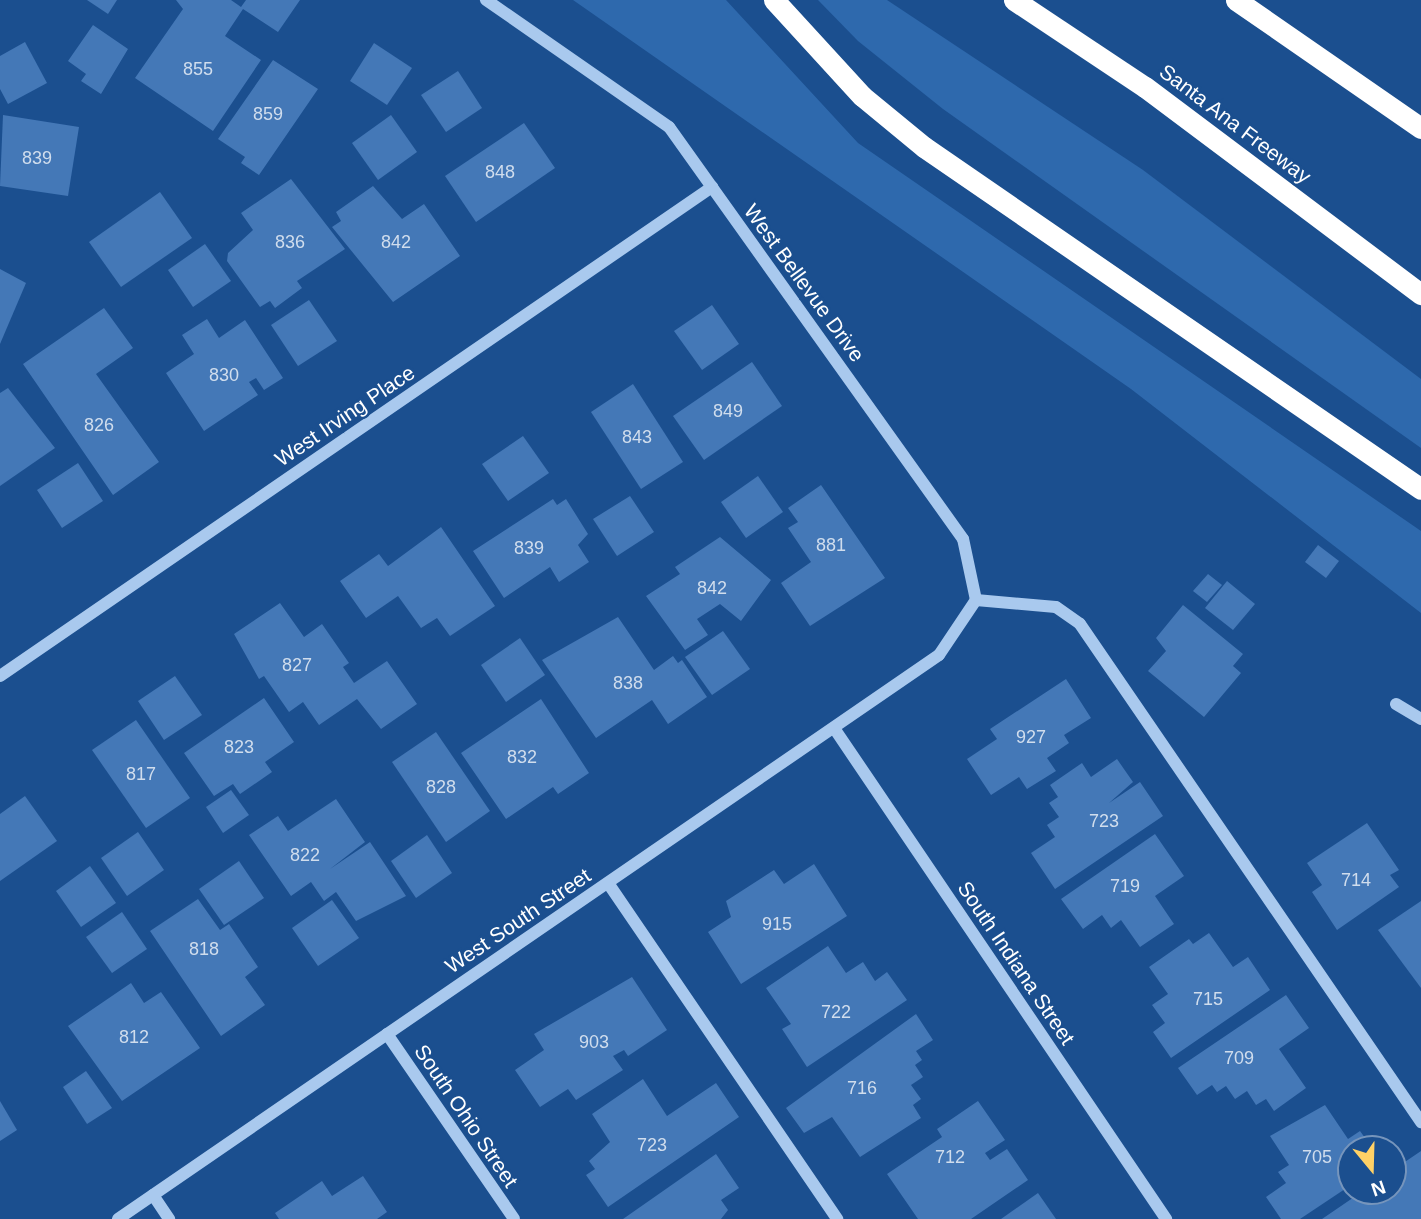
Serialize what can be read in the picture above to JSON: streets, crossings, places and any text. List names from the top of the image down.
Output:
{
  "streets": {
    "highway": ["Santa Ana Freeway"],
    "street": [
      "West Bellevue Drive",
      "West Irving Place",
      "West South Street",
      "South Indiana Street",
      "South Ohio Street"
    ]
  },
  "crossings": [
    ["West Bellevue Drive", "West Irving Place"],
    ["West Bellevue Drive", "West South Street"],
    ["West South Street", "South Indiana Street"],
    ["West South Street", "South Ohio Street"]
  ],
  "house_numbers": [
    "855",
    "859",
    "839",
    "848",
    "836",
    "842",
    "830",
    "849",
    "826",
    "843",
    "881",
    "839",
    "842",
    "827",
    "838",
    "927",
    "823",
    "832",
    "817",
    "828",
    "723",
    "822",
    "714",
    "719",
    "915",
    "818",
    "715",
    "722",
    "812",
    "903",
    "709",
    "716",
    "723",
    "712",
    "705"
  ],
  "north": "bottom"
}
